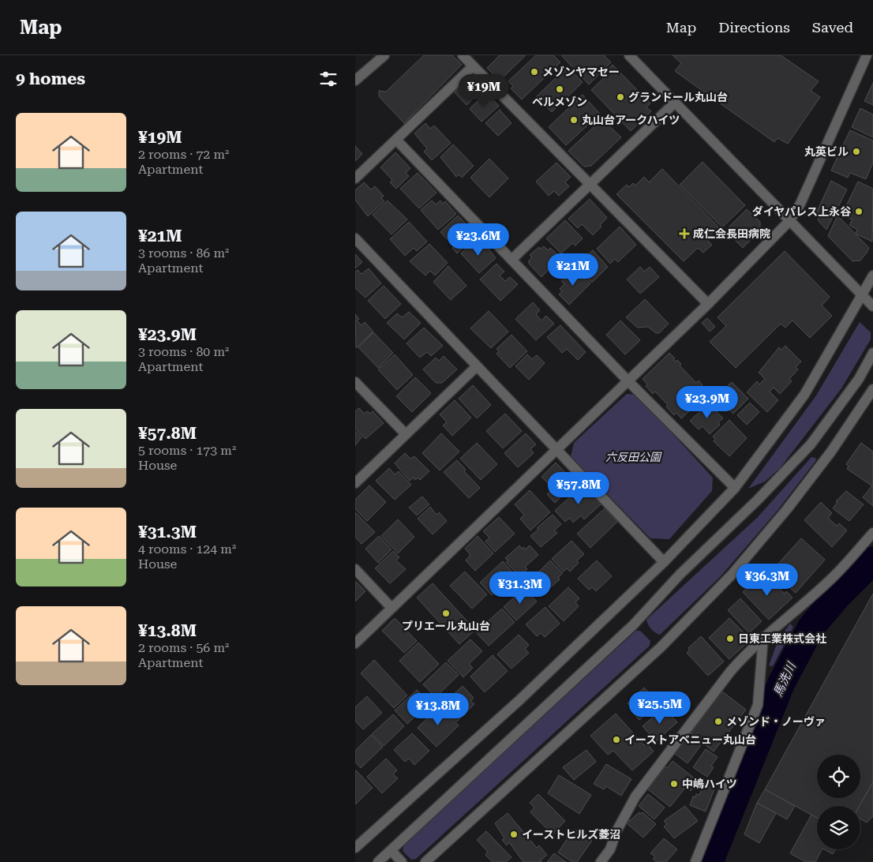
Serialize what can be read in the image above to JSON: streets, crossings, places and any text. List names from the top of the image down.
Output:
{
  "water": ["馬洗川"],
  "parks": ["六反田公園"],
  "places": {
    "other": [
      "メゾンヤマセー",
      "ベルメゾン",
      "グランドール丸山台",
      "丸山台アークハイツ",
      "丸英ビル",
      "ダイヤパレス上永谷",
      "プリエール丸山台",
      "日東工業株式会社",
      "メゾンド・ノーヴァ",
      "イーストアベニュー丸山台",
      "中嶋ハイツ",
      "イーストヒルズ菱沼"
    ],
    "health": ["成仁会長田病院"]
  },
  "page": {
    "header": "Map",
    "nav": ["Map", "Directions", "Saved"],
    "heading": "9 homes",
    "price": [
      "¥19M",
      "¥23.6M",
      "¥21M",
      "¥23.9M",
      "¥57.8M",
      "¥36.3M",
      "¥31.3M",
      "¥25.5M",
      "¥13.8M"
    ],
    "list": [
      {
        "name": "¥19M",
        "note": "2 rooms · 72 m² · Apartment"
      },
      {
        "name": "¥21M",
        "note": "3 rooms · 86 m² · Apartment"
      },
      {
        "name": "¥23.9M",
        "note": "3 rooms · 80 m² · Apartment"
      },
      {
        "name": "¥57.8M",
        "note": "5 rooms · 173 m² · House"
      },
      {
        "name": "¥31.3M",
        "note": "4 rooms · 124 m² · House"
      },
      {
        "name": "¥13.8M",
        "note": "2 rooms · 56 m² · Apartment"
      }
    ]
  }
}
